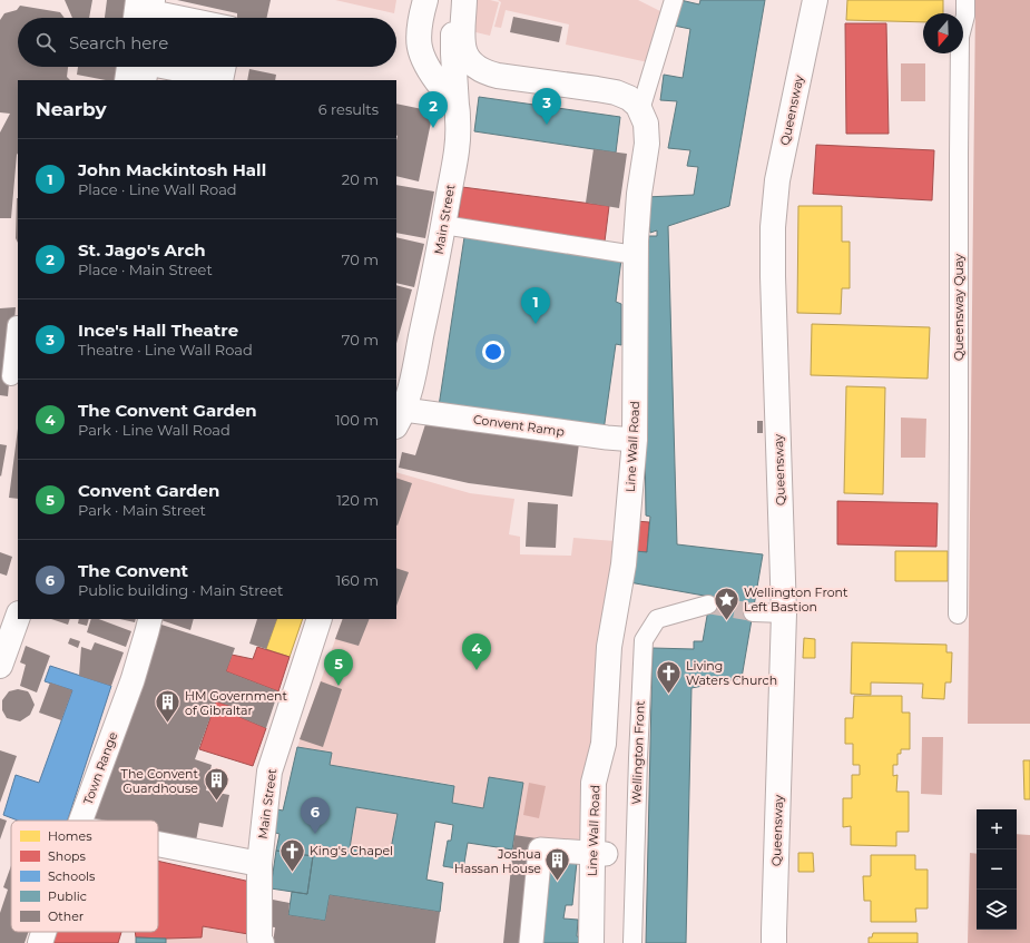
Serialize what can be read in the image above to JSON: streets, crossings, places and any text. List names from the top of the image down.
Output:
{
  "streets": {
    "street": [
      "Queensway",
      "Main Street",
      "Queensway Quay",
      "Convent Ramp",
      "Line Wall Road",
      "Wellington Front",
      "Town Range"
    ]
  },
  "crossings": [
    ["Main Street", "Convent Ramp"],
    ["Convent Ramp", "Line Wall Road"]
  ],
  "places": {
    "place": ["Wellington Front Left Bastion"],
    "church": ["Living Waters Church", "King's Chapel"],
    "building": ["HM Government of Gibraltar", "The Convent Guardhouse", "Joshua Hassan House"]
  },
  "legend": [
    "Homes",
    "Shops",
    "Schools",
    "Public",
    "Other"
  ],
  "north": "bottom",
  "page": {
    "search": "Search here",
    "heading": ["Nearby", "6 results"],
    "pins": [
      "3",
      "2",
      "1",
      "4",
      "5",
      "6"
    ],
    "list": [
      {
        "mark": "1",
        "name": "John Mackintosh Hall",
        "note": "Place · Line Wall Road",
        "value": "20 m"
      },
      {
        "mark": "2",
        "name": "St. Jago's Arch",
        "note": "Place · Main Street",
        "value": "70 m"
      },
      {
        "mark": "3",
        "name": "Ince's Hall Theatre",
        "note": "Theatre · Line Wall Road",
        "value": "70 m"
      },
      {
        "mark": "4",
        "name": "The Convent Garden",
        "note": "Park · Line Wall Road",
        "value": "100 m"
      },
      {
        "mark": "5",
        "name": "Convent Garden",
        "note": "Park · Main Street",
        "value": "120 m"
      },
      {
        "mark": "6",
        "name": "The Convent",
        "note": "Public building · Main Street",
        "value": "160 m"
      }
    ],
    "map_buttons": ["+", "−"]
  }
}
